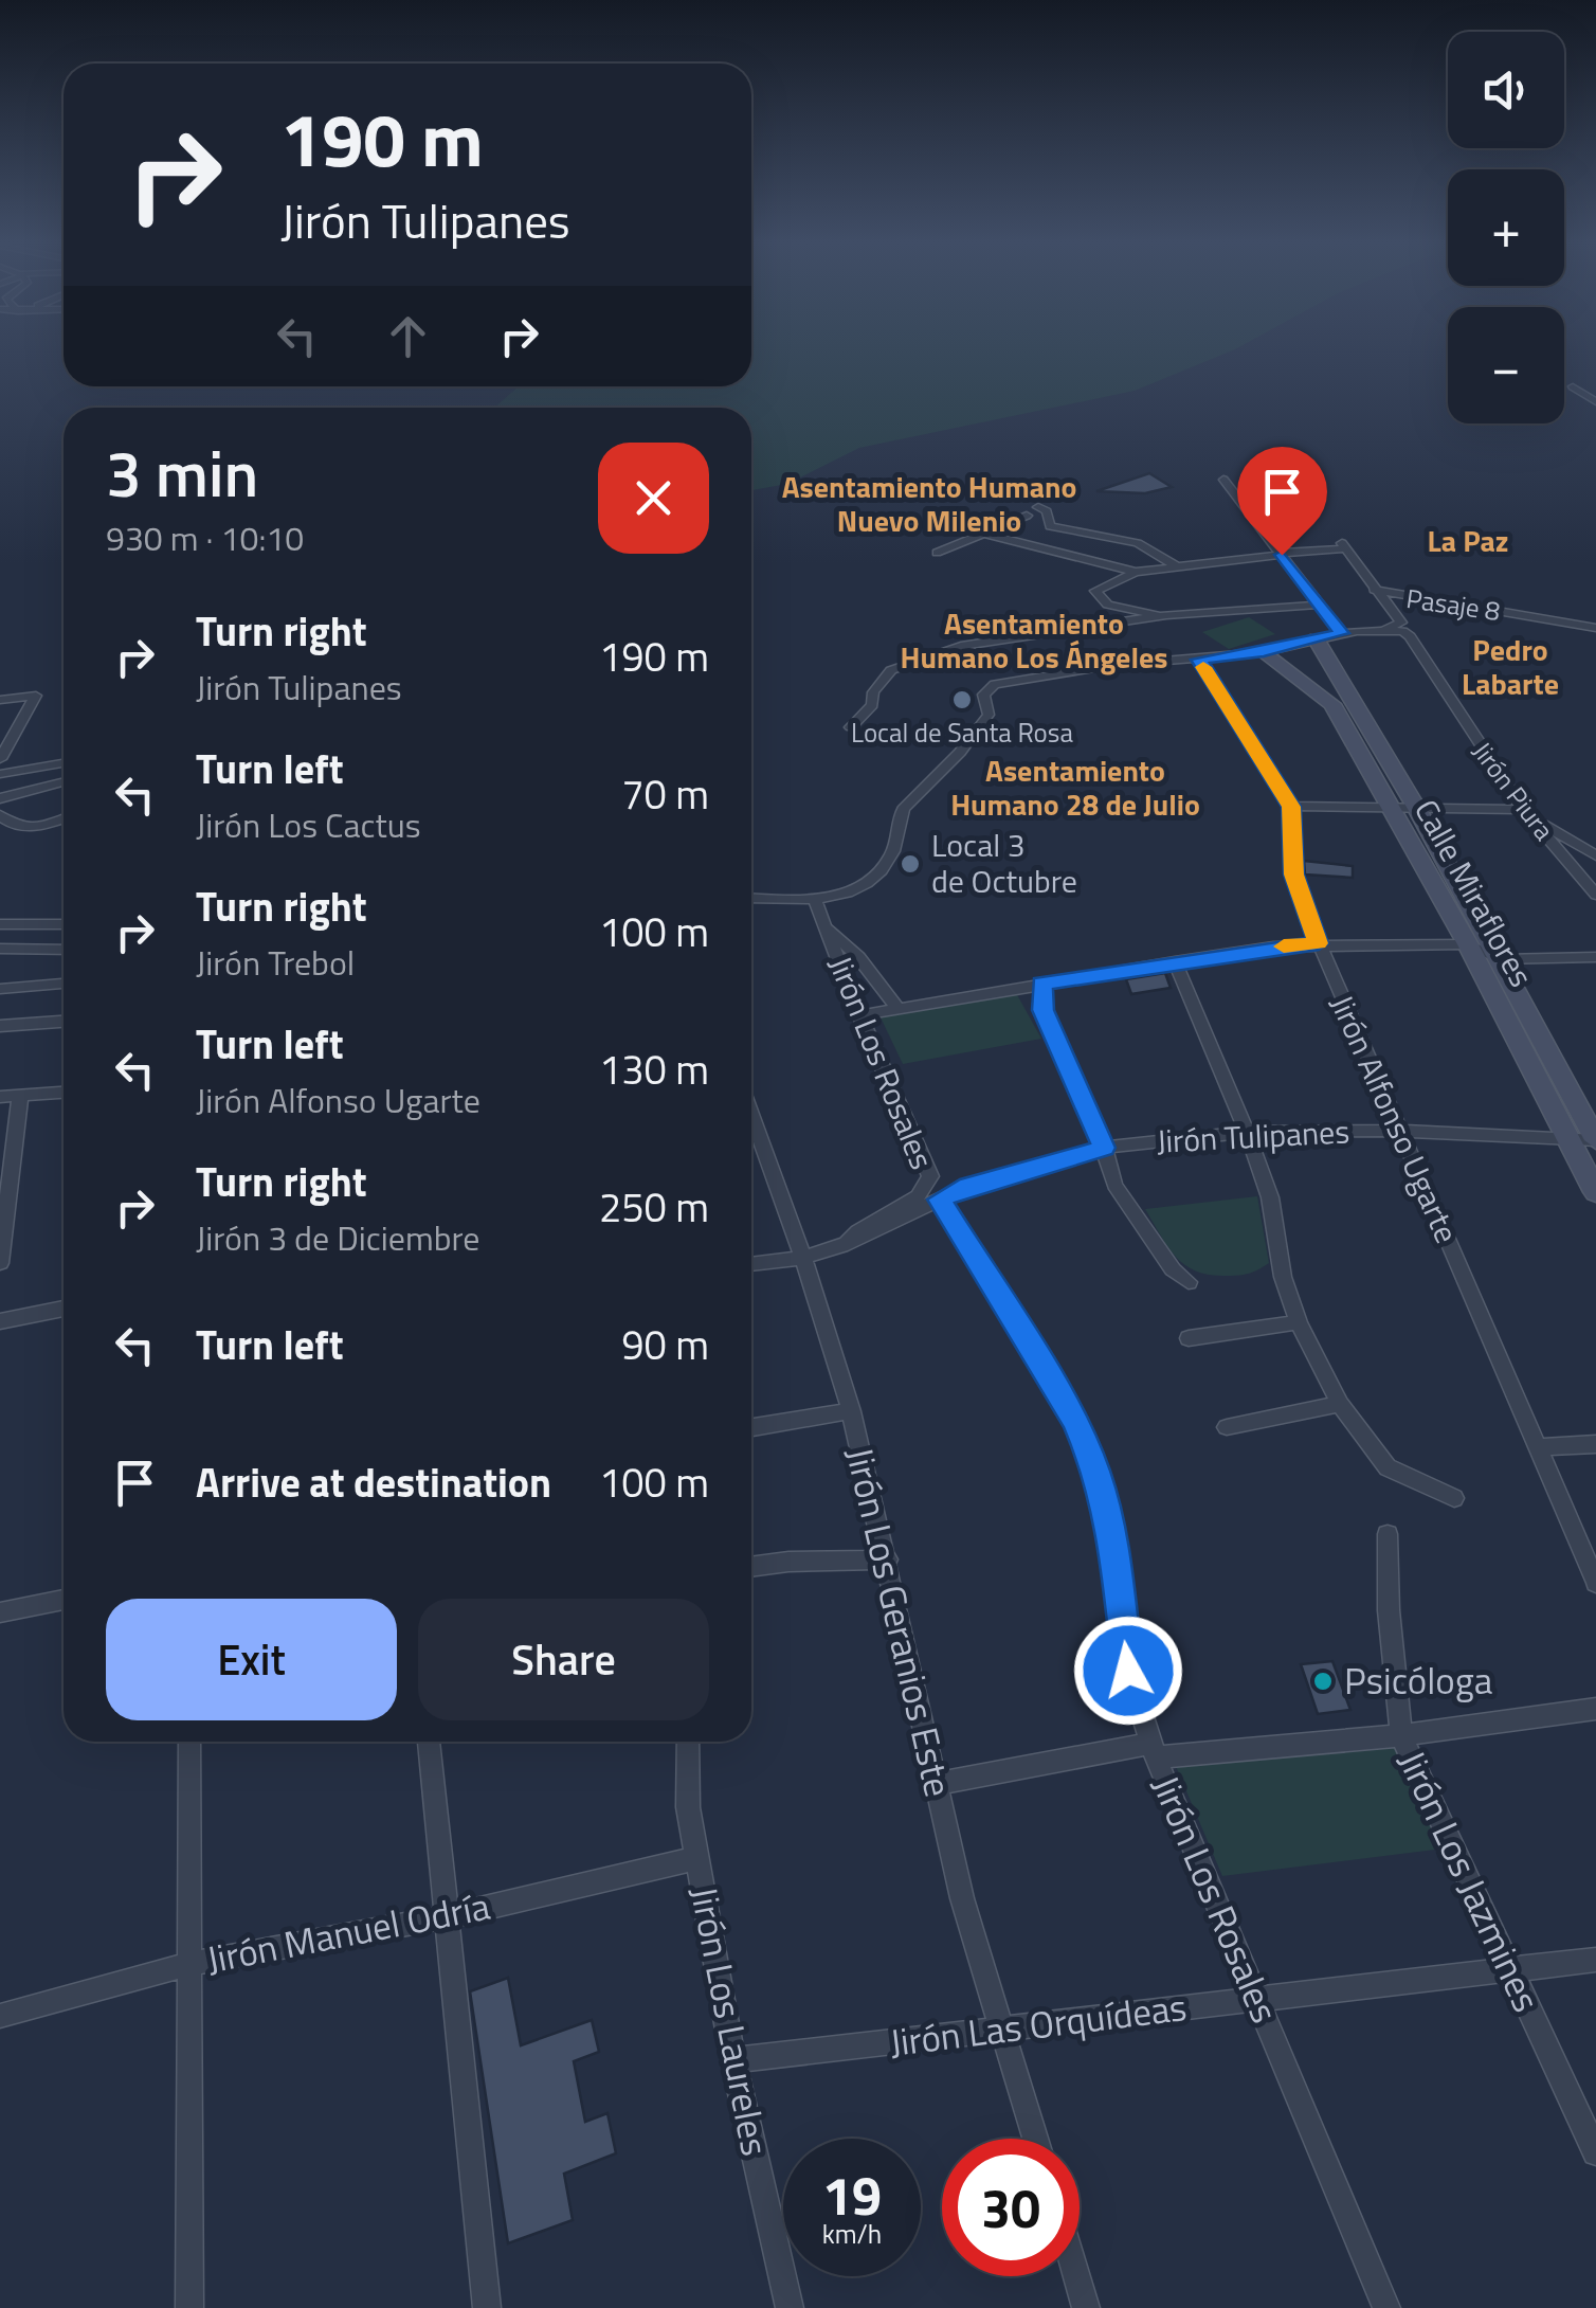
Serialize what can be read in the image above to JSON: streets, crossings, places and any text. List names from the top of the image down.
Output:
{
  "streets": {
    "street": [
      "Pasaje 8",
      "Jirón Piura",
      "Calle Miraflores",
      "Jirón Los Rosales",
      "Jirón Alfonso Ugarte",
      "Jirón Tulipanes",
      "Jirón Los Geranios Este",
      "Jirón Los Jazmines",
      "Jirón Manuel Odría",
      "Jirón Los Laureles",
      "Jirón Las Orquídeas"
    ]
  },
  "crossings": [
    ["Calle Miraflores", "Jirón Tulipanes"],
    ["Jirón Los Rosales", "Jirón Tulipanes"],
    ["Jirón Los Rosales", "Jirón Las Orquídeas"],
    ["Jirón Alfonso Ugarte", "Jirón Tulipanes"],
    ["Jirón Tulipanes", "Jirón Los Geranios Este"],
    ["Jirón Los Geranios Este", "Jirón Las Orquídeas"],
    ["Jirón Los Jazmines", "Jirón Las Orquídeas"],
    ["Jirón Manuel Odría", "Jirón Los Laureles"],
    ["Jirón Los Laureles", "Jirón Las Orquídeas"]
  ],
  "districts": [
    "Asentamiento Humano Nuevo Milenio",
    "La Paz",
    "Asentamiento Humano Los Ángeles",
    "Pedro Labarte",
    "Asentamiento Humano 28 de Julio"
  ],
  "places": ["Local de Santa Rosa", "Local 3 de Octubre", "Psicóloga"],
  "page": {
    "map_buttons": ["+", "−"],
    "turn": ["190 m", "Jirón Tulipanes"],
    "heading": ["3 min", "930 m · 10:10"],
    "list": [
      {
        "name": "Turn right",
        "note": "Jirón Tulipanes",
        "value": "190 m"
      },
      {
        "name": "Turn left",
        "note": "Jirón Los Cactus",
        "value": "70 m"
      },
      {
        "name": "Turn right",
        "note": "Jirón Trebol",
        "value": "100 m"
      },
      {
        "name": "Turn left",
        "note": "Jirón Alfonso Ugarte",
        "value": "130 m"
      },
      {
        "name": "Turn right",
        "note": "Jirón 3 de Diciembre",
        "value": "250 m"
      },
      {
        "name": "Turn left",
        "value": "90 m"
      },
      {
        "name": "Arrive at destination",
        "value": "100 m"
      }
    ],
    "buttons": ["Exit", "Share"],
    "speed": "19 km/h",
    "limit": "30"
  }
}
